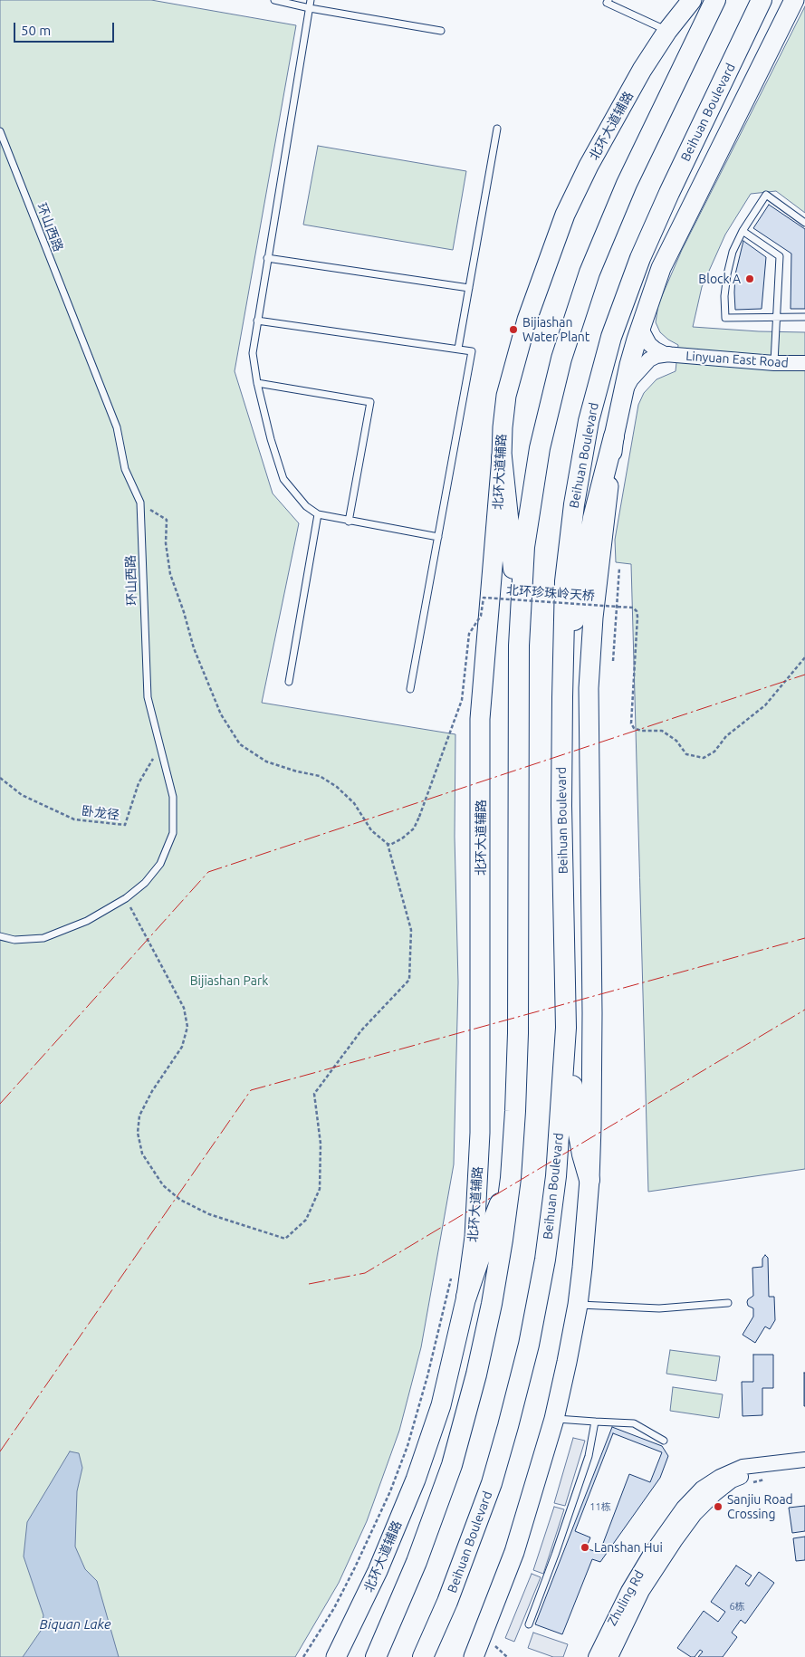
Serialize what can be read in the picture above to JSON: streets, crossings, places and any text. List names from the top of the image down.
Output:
{
  "streets": {
    "highway": ["Beihuan Boulevard"],
    "main road": ["北环大道辅路"],
    "street": ["Linyuan East Road", "Zhuling Rd"],
    "lane": ["环山西路"],
    "path": ["北环珍珠岭天桥", "卧龙径"]
  },
  "crossings": [
    ["环山西路", "卧龙径"]
  ],
  "water": ["Biquan Lake"],
  "parks": ["Bijiashan Park"],
  "places": [
    "Block A",
    "Bijiashan Water Plant",
    "Sanjiu Road Crossing",
    "Lanshan Hui"
  ],
  "house_numbers": ["11栋", "6栋"],
  "scale_bar": "50 m"
}
